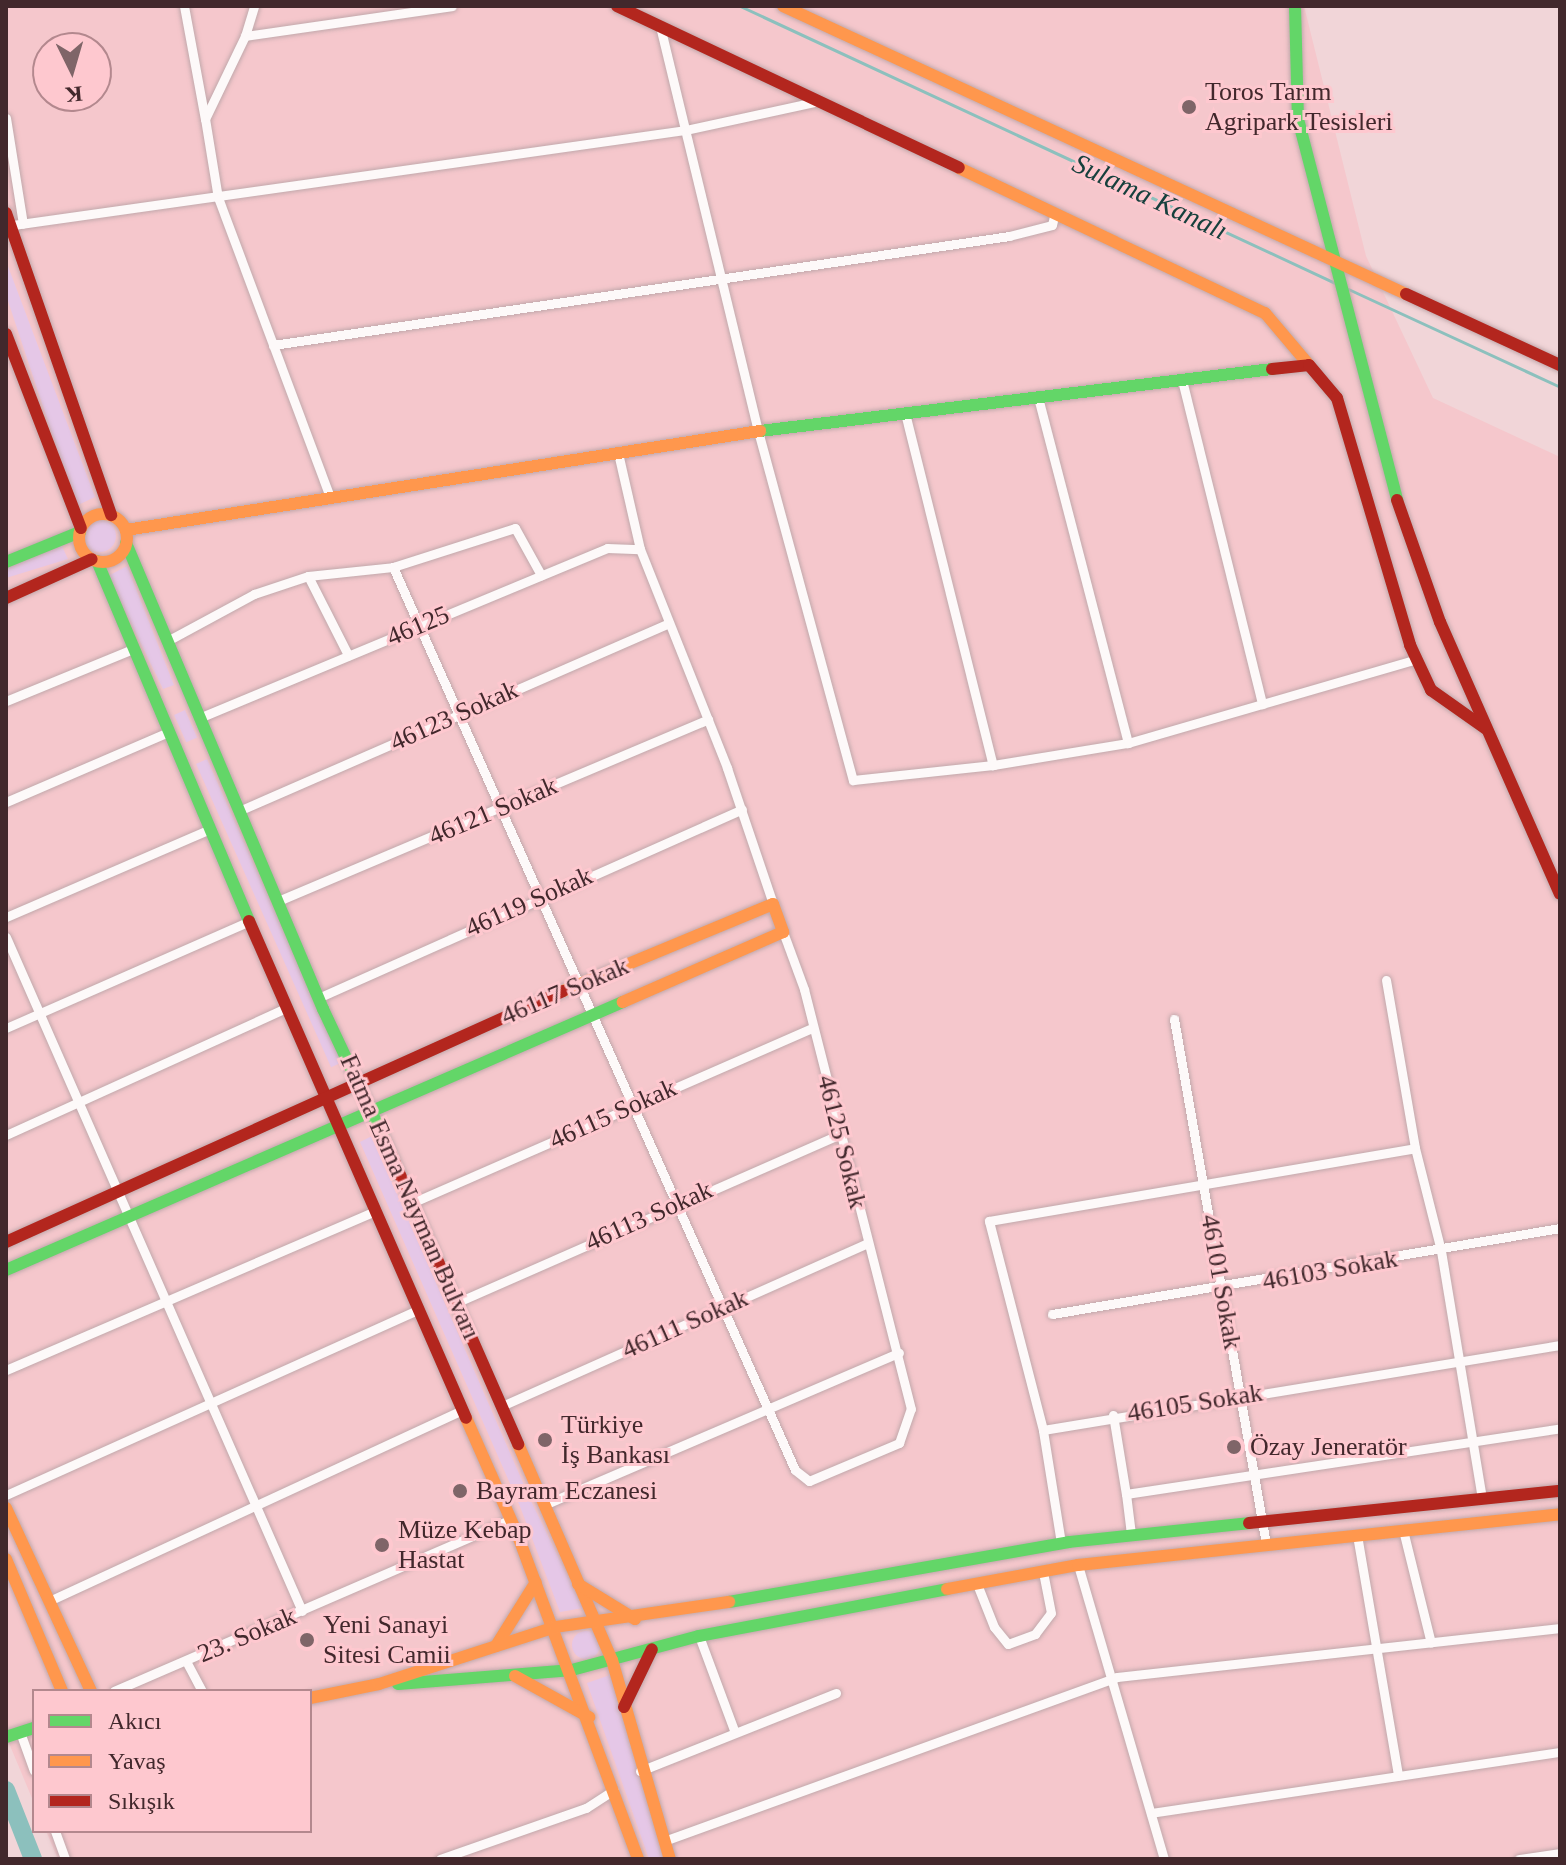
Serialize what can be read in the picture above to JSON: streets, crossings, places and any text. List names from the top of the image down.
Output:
{
  "streets": {
    "street": [
      "46125",
      "46123 Sokak",
      "46121 Sokak",
      "46119 Sokak",
      "46117 Sokak",
      "46115 Sokak",
      "46125 Sokak",
      "Fatma Esma Nayman Bulvarı",
      "46113 Sokak",
      "46103 Sokak",
      "46101 Sokak",
      "46111 Sokak",
      "46105 Sokak",
      "23. Sokak"
    ]
  },
  "crossings": [
    ["46125", "Fatma Esma Nayman Bulvarı"],
    ["46123 Sokak", "Fatma Esma Nayman Bulvarı"],
    ["46121 Sokak", "Fatma Esma Nayman Bulvarı"],
    ["46119 Sokak", "Fatma Esma Nayman Bulvarı"],
    ["46117 Sokak", "46125 Sokak"],
    ["46117 Sokak", "Fatma Esma Nayman Bulvarı"],
    ["46115 Sokak", "46125 Sokak"],
    ["46115 Sokak", "Fatma Esma Nayman Bulvarı"],
    ["46125 Sokak", "46113 Sokak"],
    ["46125 Sokak", "46111 Sokak"],
    ["Fatma Esma Nayman Bulvarı", "46113 Sokak"],
    ["Fatma Esma Nayman Bulvarı", "46111 Sokak"],
    ["Fatma Esma Nayman Bulvarı", "23. Sokak"],
    ["46103 Sokak", "46101 Sokak"],
    ["46101 Sokak", "46105 Sokak"]
  ],
  "water": ["Sulama Kanalı"],
  "places": [
    "Toros Tarım Agripark Tesisleri",
    "Türkiye İş Bankası",
    "Özay Jeneratör",
    "Bayram Eczanesi",
    "Müze Kebap Hastat",
    "Yeni Sanayi Sitesi Camii"
  ],
  "legend": ["Akıcı", "Yavaş", "Sıkışık"],
  "north": "bottom"
}
